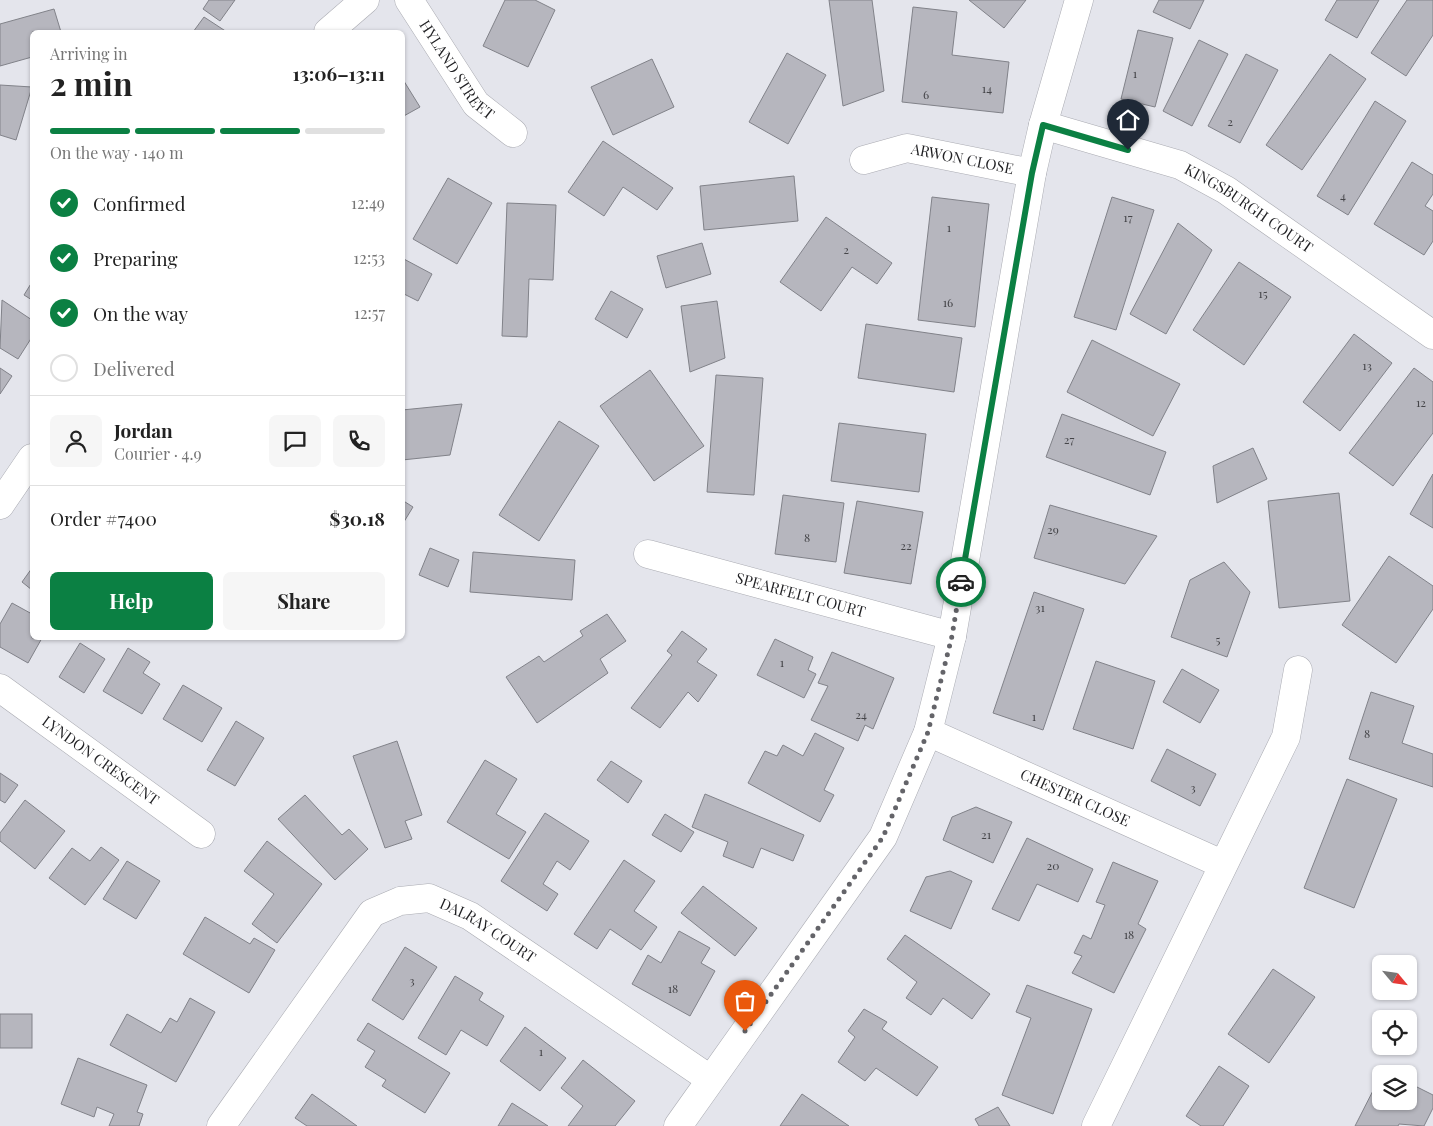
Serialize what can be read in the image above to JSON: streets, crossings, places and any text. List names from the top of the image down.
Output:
{
  "streets": {
    "street": [
      "HYLAND STREET",
      "ARWON CLOSE",
      "KINGSBURGH COURT",
      "SPEARFELT COURT",
      "LYNDON CRESCENT",
      "CHESTER CLOSE",
      "DALRAY COURT"
    ]
  },
  "house_numbers": [
    "1",
    "14",
    "6",
    "2",
    "4",
    "17",
    "1",
    "2",
    "15",
    "16",
    "13",
    "12",
    "27",
    "29",
    "8",
    "22",
    "31",
    "5",
    "1",
    "24",
    "1",
    "8",
    "3",
    "21",
    "20",
    "18",
    "3",
    "18",
    "1"
  ],
  "north": "bottom right",
  "page": {
    "heading": ["2 min", "Arriving in", "13:06–13:11"],
    "panel": [
      "Jordan",
      "Courier · 4.9",
      "Order #7400",
      "$30.18"
    ],
    "bar": "On the way · 140 m",
    "list": [
      ["Confirmed", "12:49"],
      ["Preparing", "12:53"],
      ["On the way", "12:57"],
      "Delivered"
    ],
    "buttons": ["Help", "Share"]
  }
}
